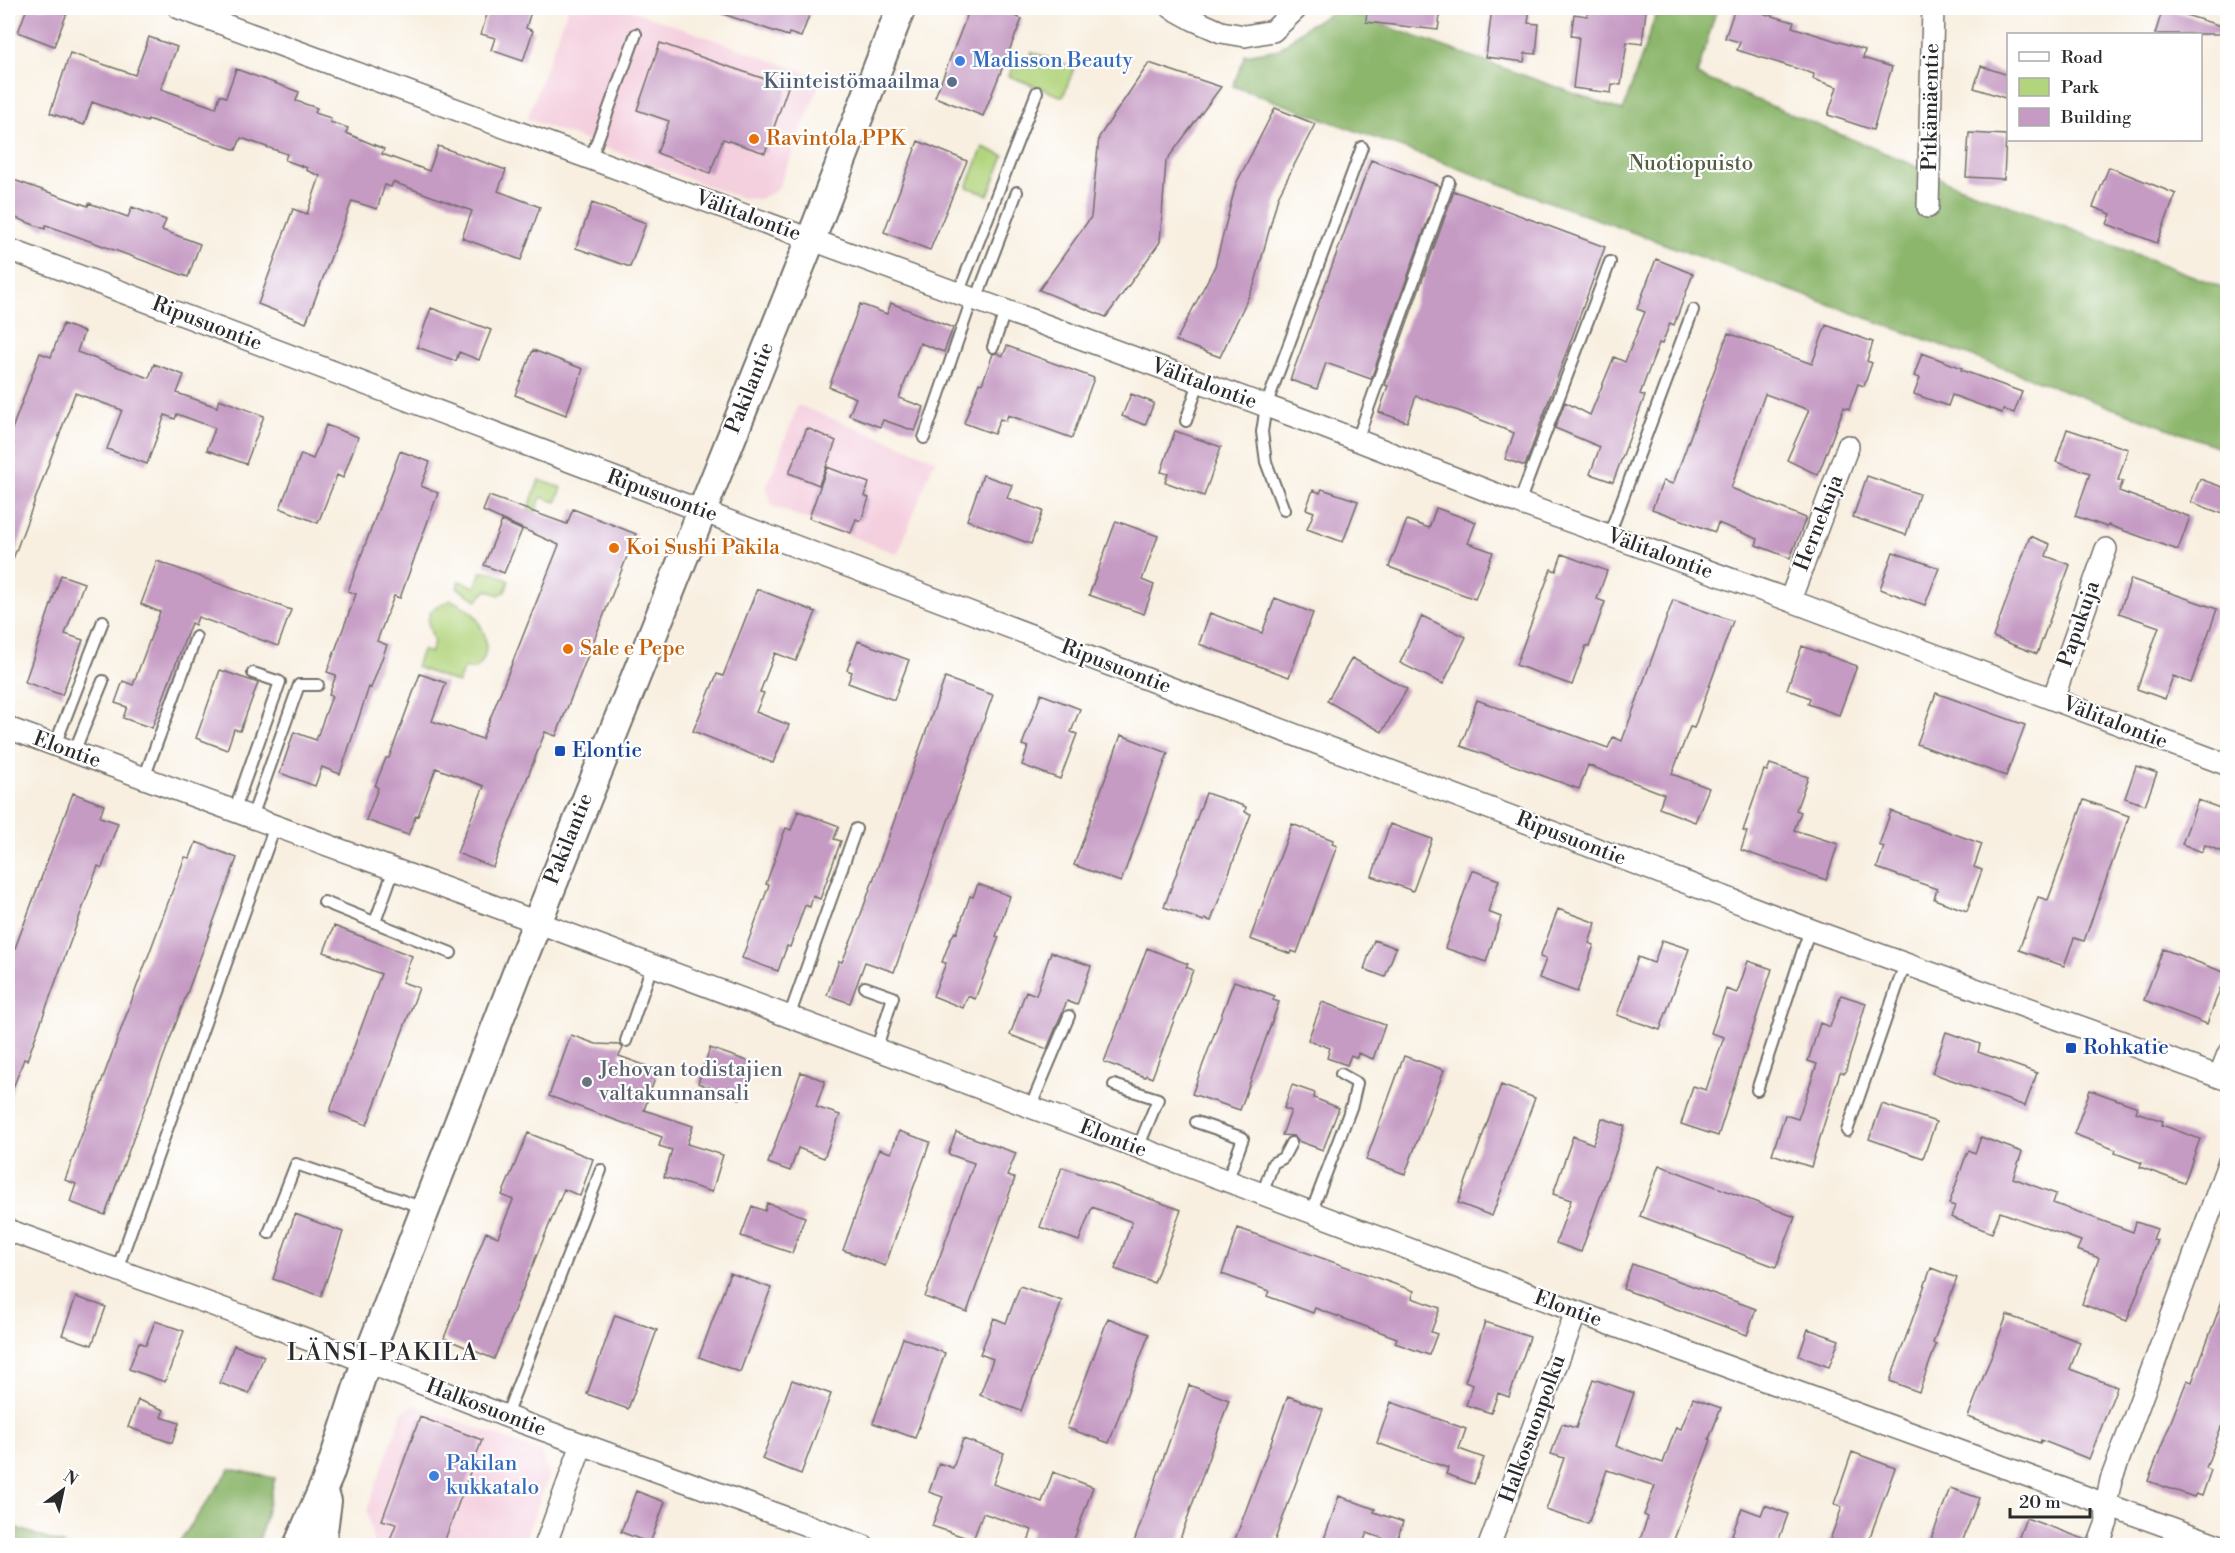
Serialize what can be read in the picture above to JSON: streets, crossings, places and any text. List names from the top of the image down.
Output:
{
  "streets": {
    "main road": ["Pakilantie"],
    "street": [
      "Pitkämäentie",
      "Välitalontie",
      "Ripusuontie",
      "Hernekuja",
      "Papukuja",
      "Elontie",
      "Halkosuontie",
      "Halkosuonpolku"
    ]
  },
  "crossings": [
    ["Välitalontie", "Pakilantie"],
    ["Välitalontie", "Hernekuja"],
    ["Välitalontie", "Papukuja"],
    ["Ripusuontie", "Pakilantie"],
    ["Pakilantie", "Elontie"],
    ["Pakilantie", "Halkosuontie"],
    ["Elontie", "Halkosuonpolku"]
  ],
  "districts": ["LÄNSI-PAKILA"],
  "parks": ["Nuotiopuisto"],
  "places": {
    "other": [
      "Madisson Beauty",
      "Kiinteistömaailma",
      "Ravintola PPK",
      "Koi Sushi Pakila",
      "Sale e Pepe",
      "Jehovan todistajien valtakunnansali",
      "Pakilan kukkatalo"
    ],
    "transit": ["Elontie", "Rohkatie"]
  },
  "legend": ["Road", "Park", "Building"],
  "scale_bar": "20 m",
  "north": "top right"
}
